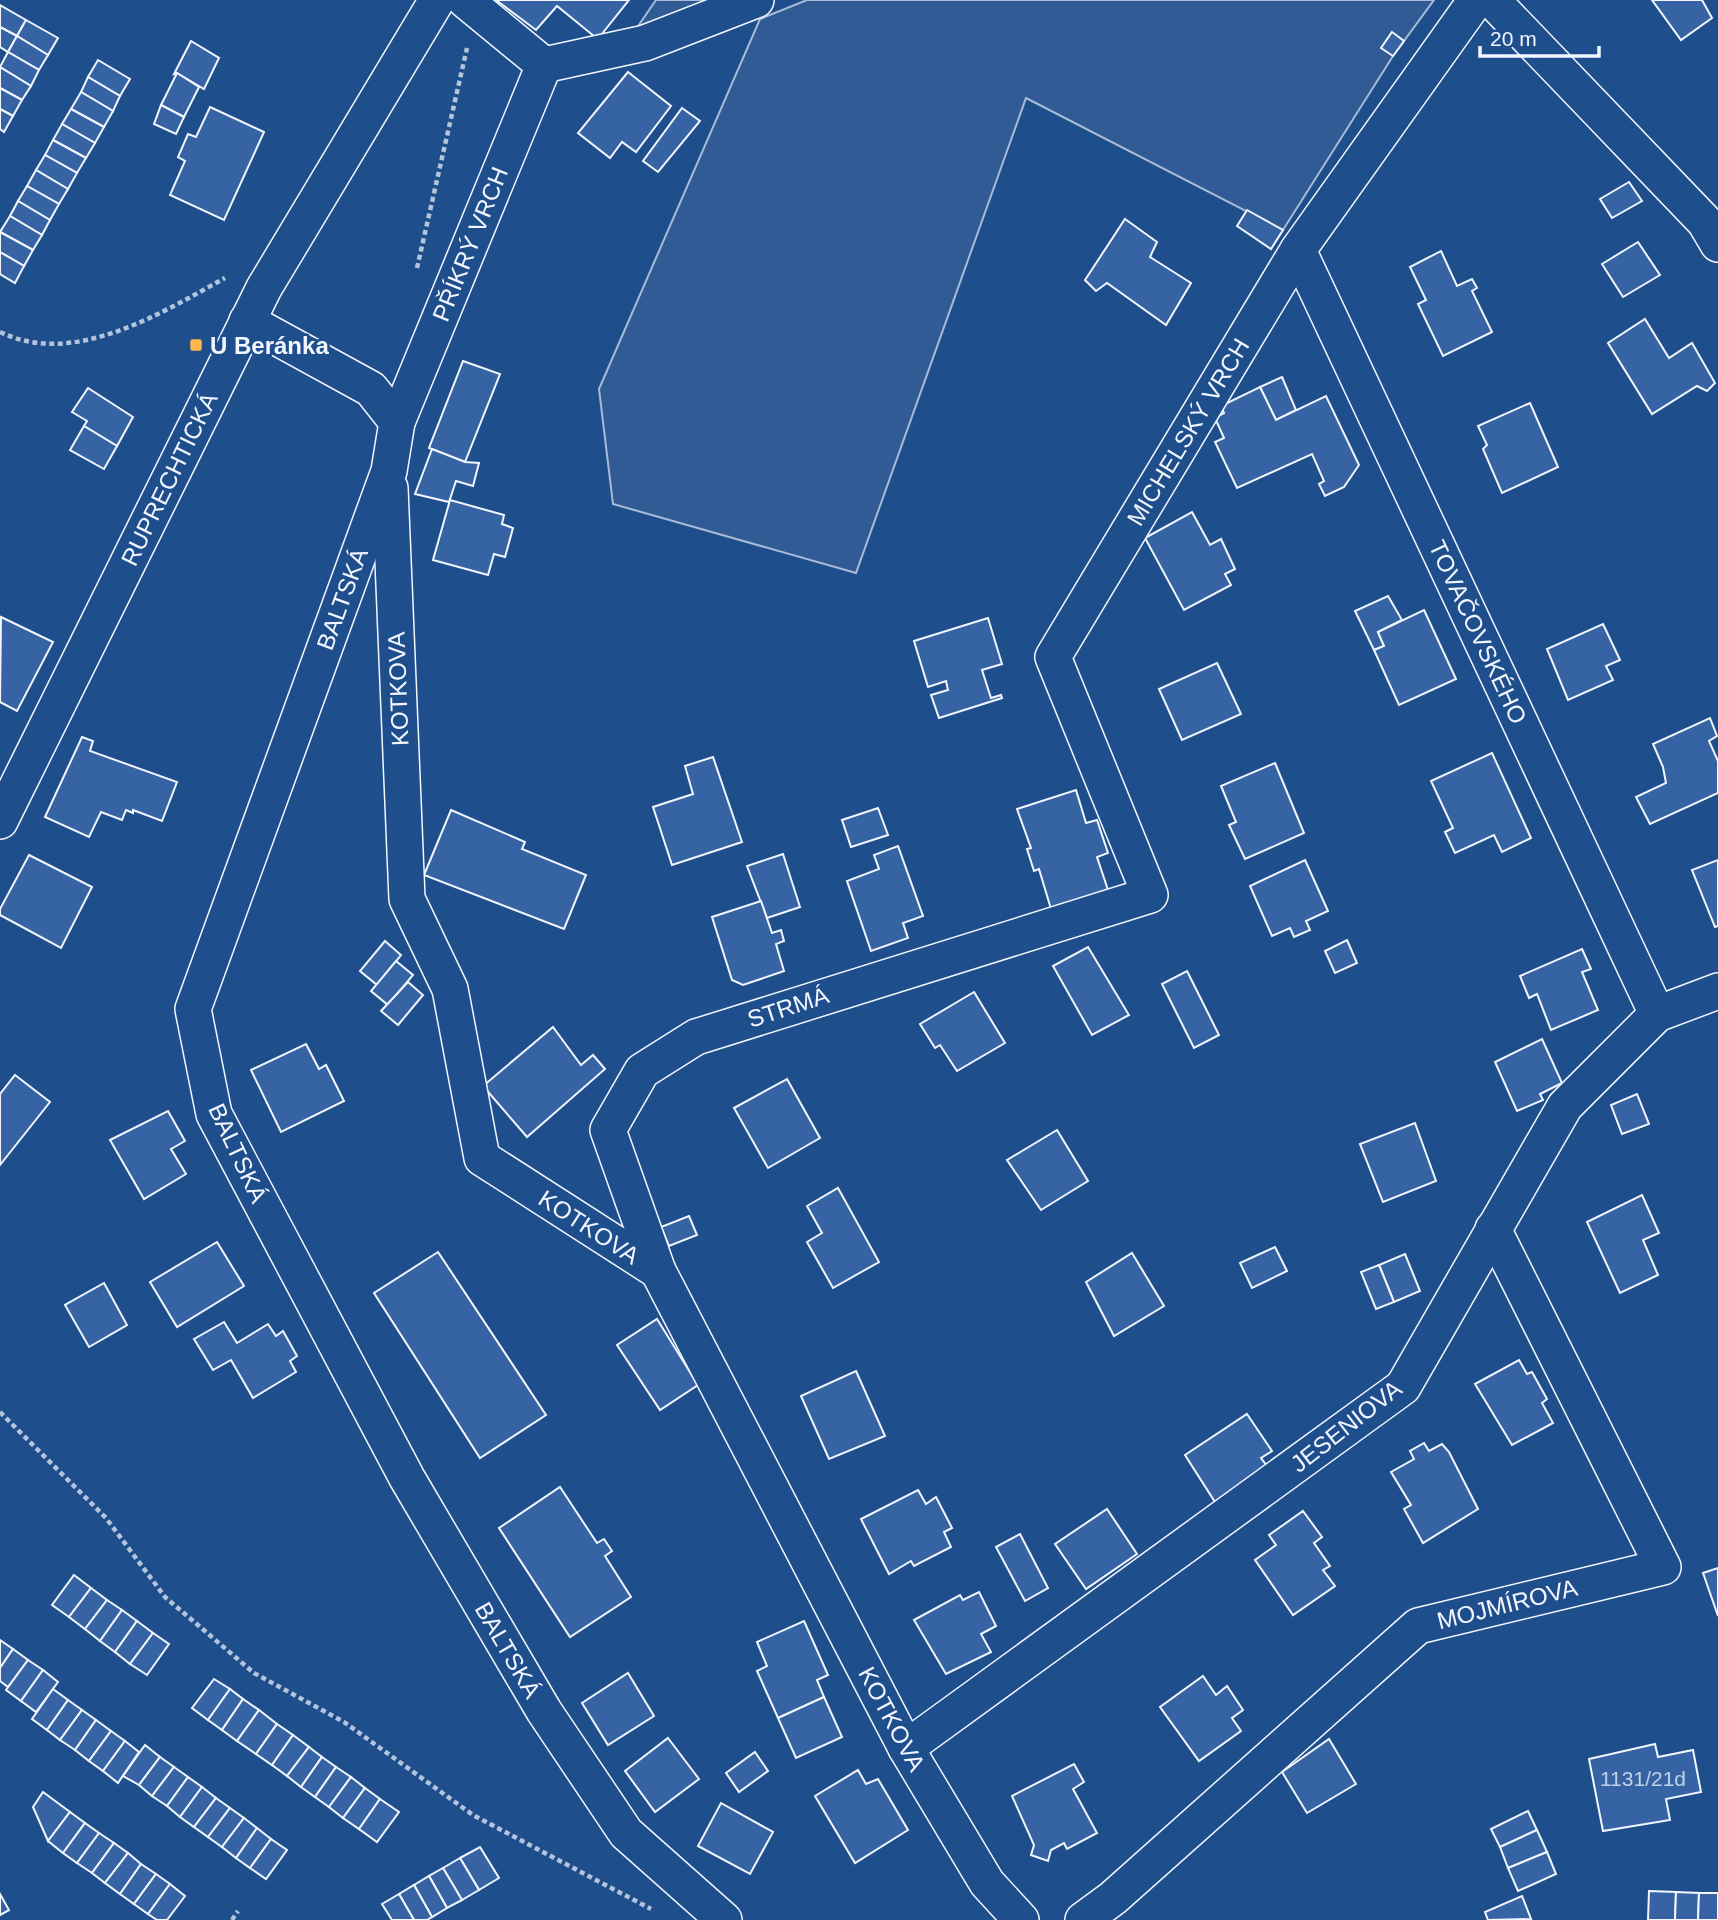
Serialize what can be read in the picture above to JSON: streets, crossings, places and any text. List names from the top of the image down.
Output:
{
  "streets": {
    "street": [
      "PŘÍKRÝ VRCH",
      "MICHELSKÝ VRCH",
      "RUPRECHTICKÁ",
      "BALTSKÁ",
      "TOVAČOVSKÉHO",
      "KOTKOVA",
      "STRMÁ",
      "JESENIOVA",
      "MOJMÍROVA"
    ]
  },
  "crossings": [
    ["PŘÍKRÝ VRCH", "BALTSKÁ"],
    ["MICHELSKÝ VRCH", "TOVAČOVSKÉHO"],
    ["MICHELSKÝ VRCH", "STRMÁ"],
    ["BALTSKÁ", "KOTKOVA"],
    ["TOVAČOVSKÉHO", "JESENIOVA"],
    ["KOTKOVA", "STRMÁ"],
    ["KOTKOVA", "JESENIOVA"],
    ["JESENIOVA", "MOJMÍROVA"]
  ],
  "places": {
    "transit": ["U Beránka"]
  },
  "house_numbers": ["1131/21d"],
  "scale_bar": "20 m"
}
